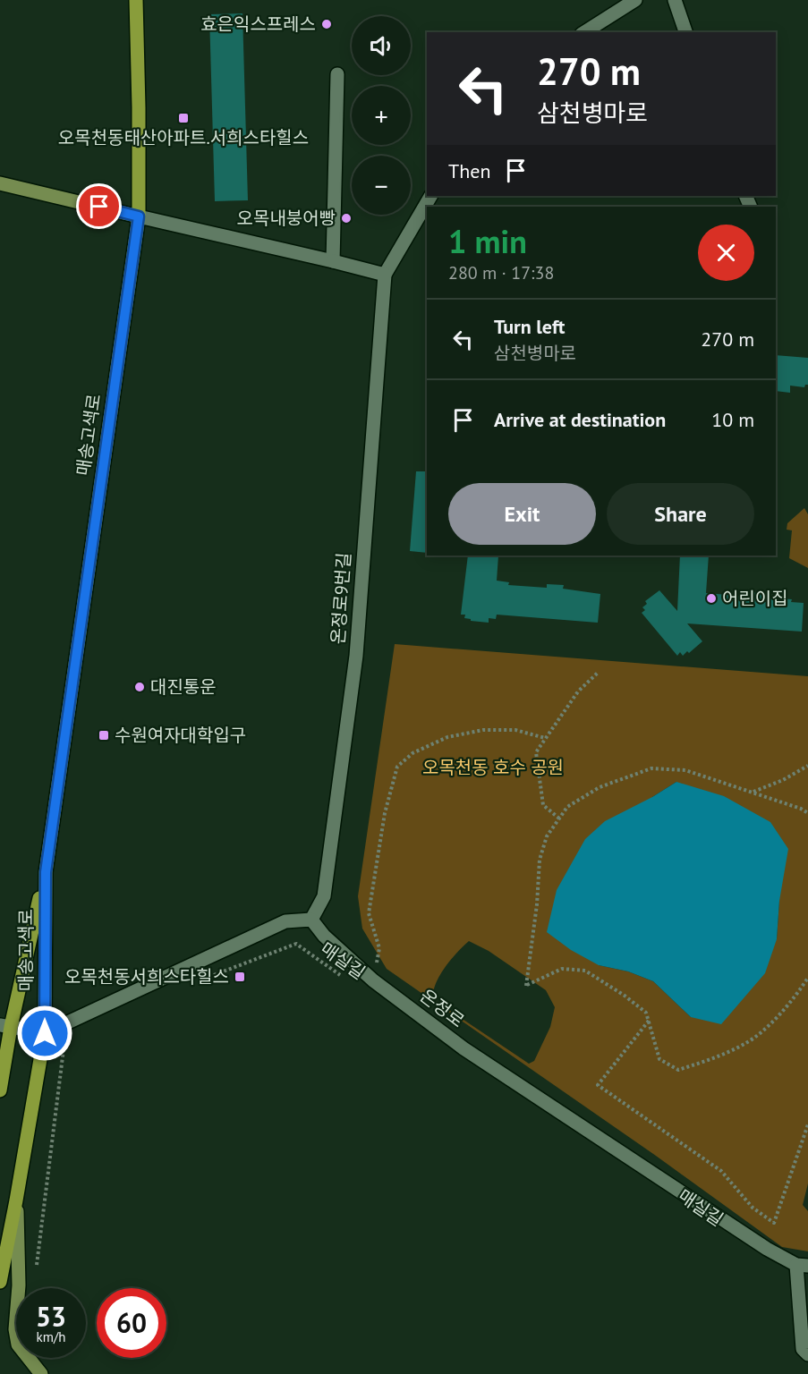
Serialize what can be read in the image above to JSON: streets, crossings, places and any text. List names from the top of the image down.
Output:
{
  "streets": {
    "main road": ["매송고색로"],
    "street": ["온정로9번길", "온정로"],
    "path": ["매실길"]
  },
  "crossings": [
    ["온정로9번길", "온정로"]
  ],
  "parks": ["오목천동 호수 공원"],
  "places": {
    "other": [
      "효은익스프레스",
      "오목내붕어빵",
      "어린이집",
      "대진통운"
    ],
    "transit": ["오목천동태산아파트.서희스타힐스", "수원여자대학입구", "오목천동서희스타힐스"]
  },
  "page": {
    "map_buttons": ["+", "−"],
    "turn": ["270 m", "삼천병마로"],
    "then": "Then",
    "heading": ["1 min", "280 m · 17:38"],
    "list": [
      {
        "name": "Turn left",
        "note": "삼천병마로",
        "value": "270 m"
      },
      {
        "name": "Arrive at destination",
        "value": "10 m"
      }
    ],
    "buttons": ["Exit", "Share"],
    "speed": "53 km/h",
    "limit": "60"
  }
}
